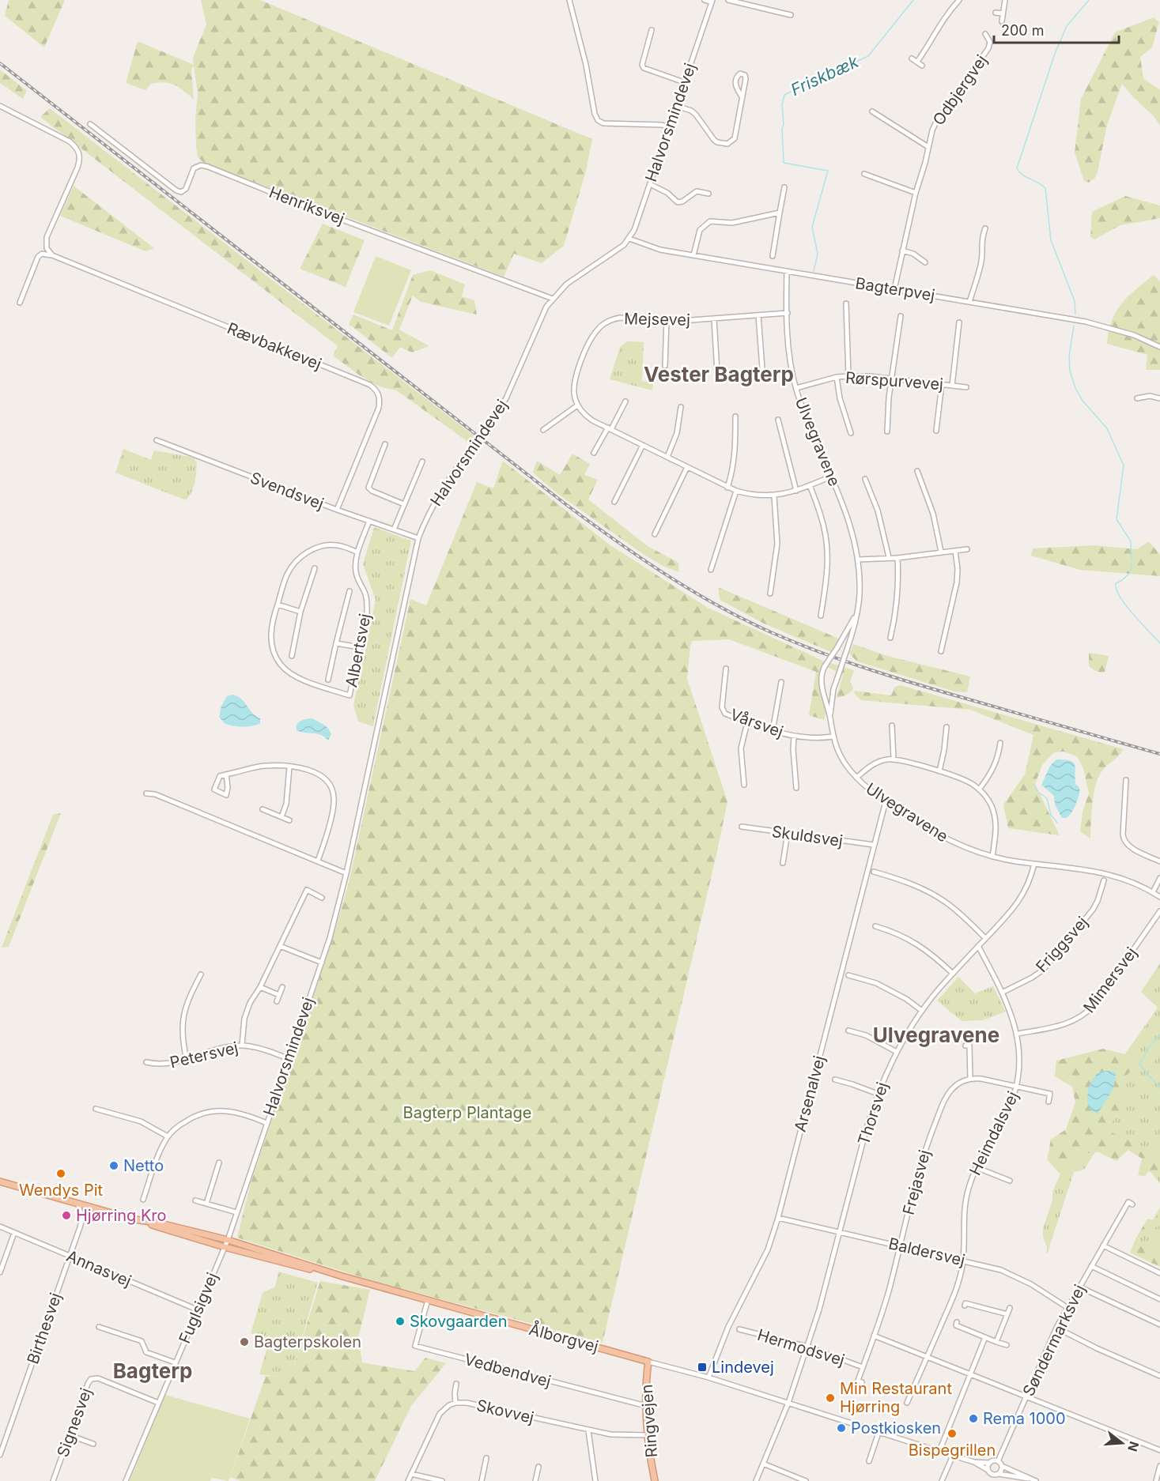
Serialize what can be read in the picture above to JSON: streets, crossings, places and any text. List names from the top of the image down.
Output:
{
  "streets": {
    "main road": ["Ålborgvej", "Ringvejen"],
    "street": [
      "Odbjergvej",
      "Halvorsmindevej",
      "Henriksvej",
      "Bagterpvej",
      "Mejsevej",
      "Rævbakkevej",
      "Rørspurvevej",
      "Ulvegravene",
      "Svendsvej",
      "Albertsvej",
      "Vårsvej",
      "Skuldsvej",
      "Friggsvej",
      "Mimersvej",
      "Petersvej",
      "Arsenalvej",
      "Thorsvej",
      "Heimdalsvej",
      "Frejasvej",
      "Baldersvej",
      "Annasvej",
      "Fuglsigvej",
      "Birthesvej",
      "Søndermarksvej",
      "Hermodsvej",
      "Vedbendvej",
      "Skovvej",
      "Signesvej"
    ]
  },
  "crossings": [
    ["Odbjergvej", "Bagterpvej"],
    ["Halvorsmindevej", "Henriksvej"],
    ["Halvorsmindevej", "Bagterpvej"],
    ["Halvorsmindevej", "Svendsvej"],
    ["Halvorsmindevej", "Petersvej"],
    ["Halvorsmindevej", "Fuglsigvej"],
    ["Halvorsmindevej", "Ålborgvej"],
    ["Bagterpvej", "Ulvegravene"],
    ["Mejsevej", "Ulvegravene"],
    ["Rævbakkevej", "Svendsvej"],
    ["Rørspurvevej", "Ulvegravene"],
    ["Ulvegravene", "Vårsvej"],
    ["Ulvegravene", "Arsenalvej"],
    ["Ulvegravene", "Thorsvej"],
    ["Svendsvej", "Albertsvej"],
    ["Skuldsvej", "Arsenalvej"],
    ["Friggsvej", "Heimdalsvej"],
    ["Mimersvej", "Heimdalsvej"],
    ["Arsenalvej", "Baldersvej"],
    ["Thorsvej", "Heimdalsvej"],
    ["Thorsvej", "Baldersvej"],
    ["Thorsvej", "Hermodsvej"],
    ["Heimdalsvej", "Baldersvej"],
    ["Frejasvej", "Baldersvej"],
    ["Frejasvej", "Hermodsvej"],
    ["Baldersvej", "Søndermarksvej"],
    ["Annasvej", "Fuglsigvej"],
    ["Annasvej", "Birthesvej"],
    ["Fuglsigvej", "Ålborgvej"],
    ["Fuglsigvej", "Signesvej"],
    ["Birthesvej", "Ålborgvej"],
    ["Ålborgvej", "Vedbendvej"],
    ["Ålborgvej", "Ringvejen"],
    ["Vedbendvej", "Ringvejen"],
    ["Skovvej", "Ringvejen"]
  ],
  "districts": ["Vester Bagterp", "Ulvegravene", "Bagterp"],
  "water": ["Friskbæk"],
  "parks": ["Bagterp Plantage"],
  "places": {
    "other": [
      "Netto",
      "Wendys Pit",
      "Hjørring Kro",
      "Skovgaarden",
      "Bagterpskolen",
      "Min Restaurant Hjørring",
      "Rema 1000",
      "Postkiosken",
      "Bispegrillen"
    ],
    "transit": ["Lindevej"]
  },
  "scale_bar": "200 m",
  "north": "right"
}
